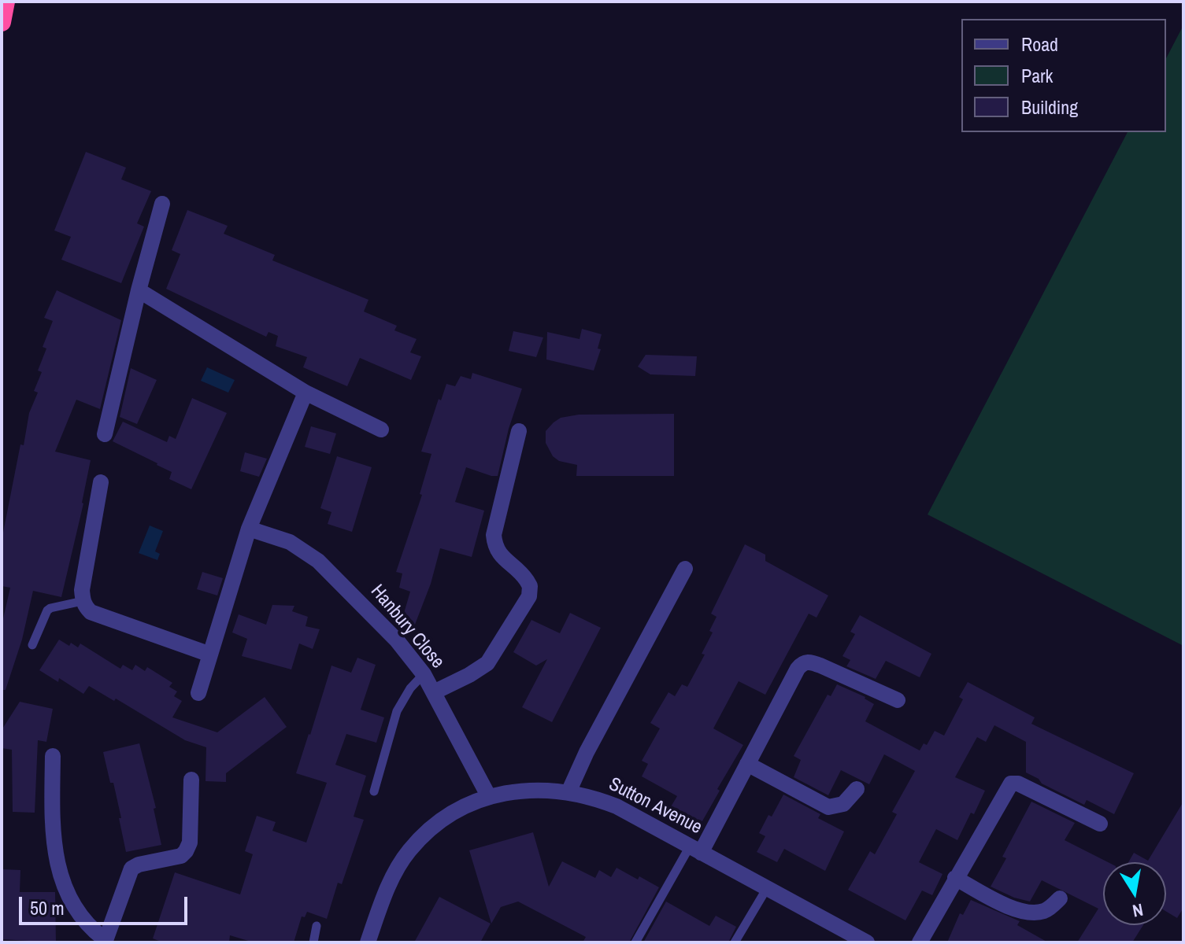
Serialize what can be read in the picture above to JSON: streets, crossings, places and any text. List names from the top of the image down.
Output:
{
  "streets": {
    "street": ["Hanbury Close", "Sutton Avenue"]
  },
  "crossings": [
    ["Hanbury Close", "Sutton Avenue"]
  ],
  "legend": ["Road", "Park", "Building"],
  "scale_bar": "50 m",
  "north": "bottom"
}
